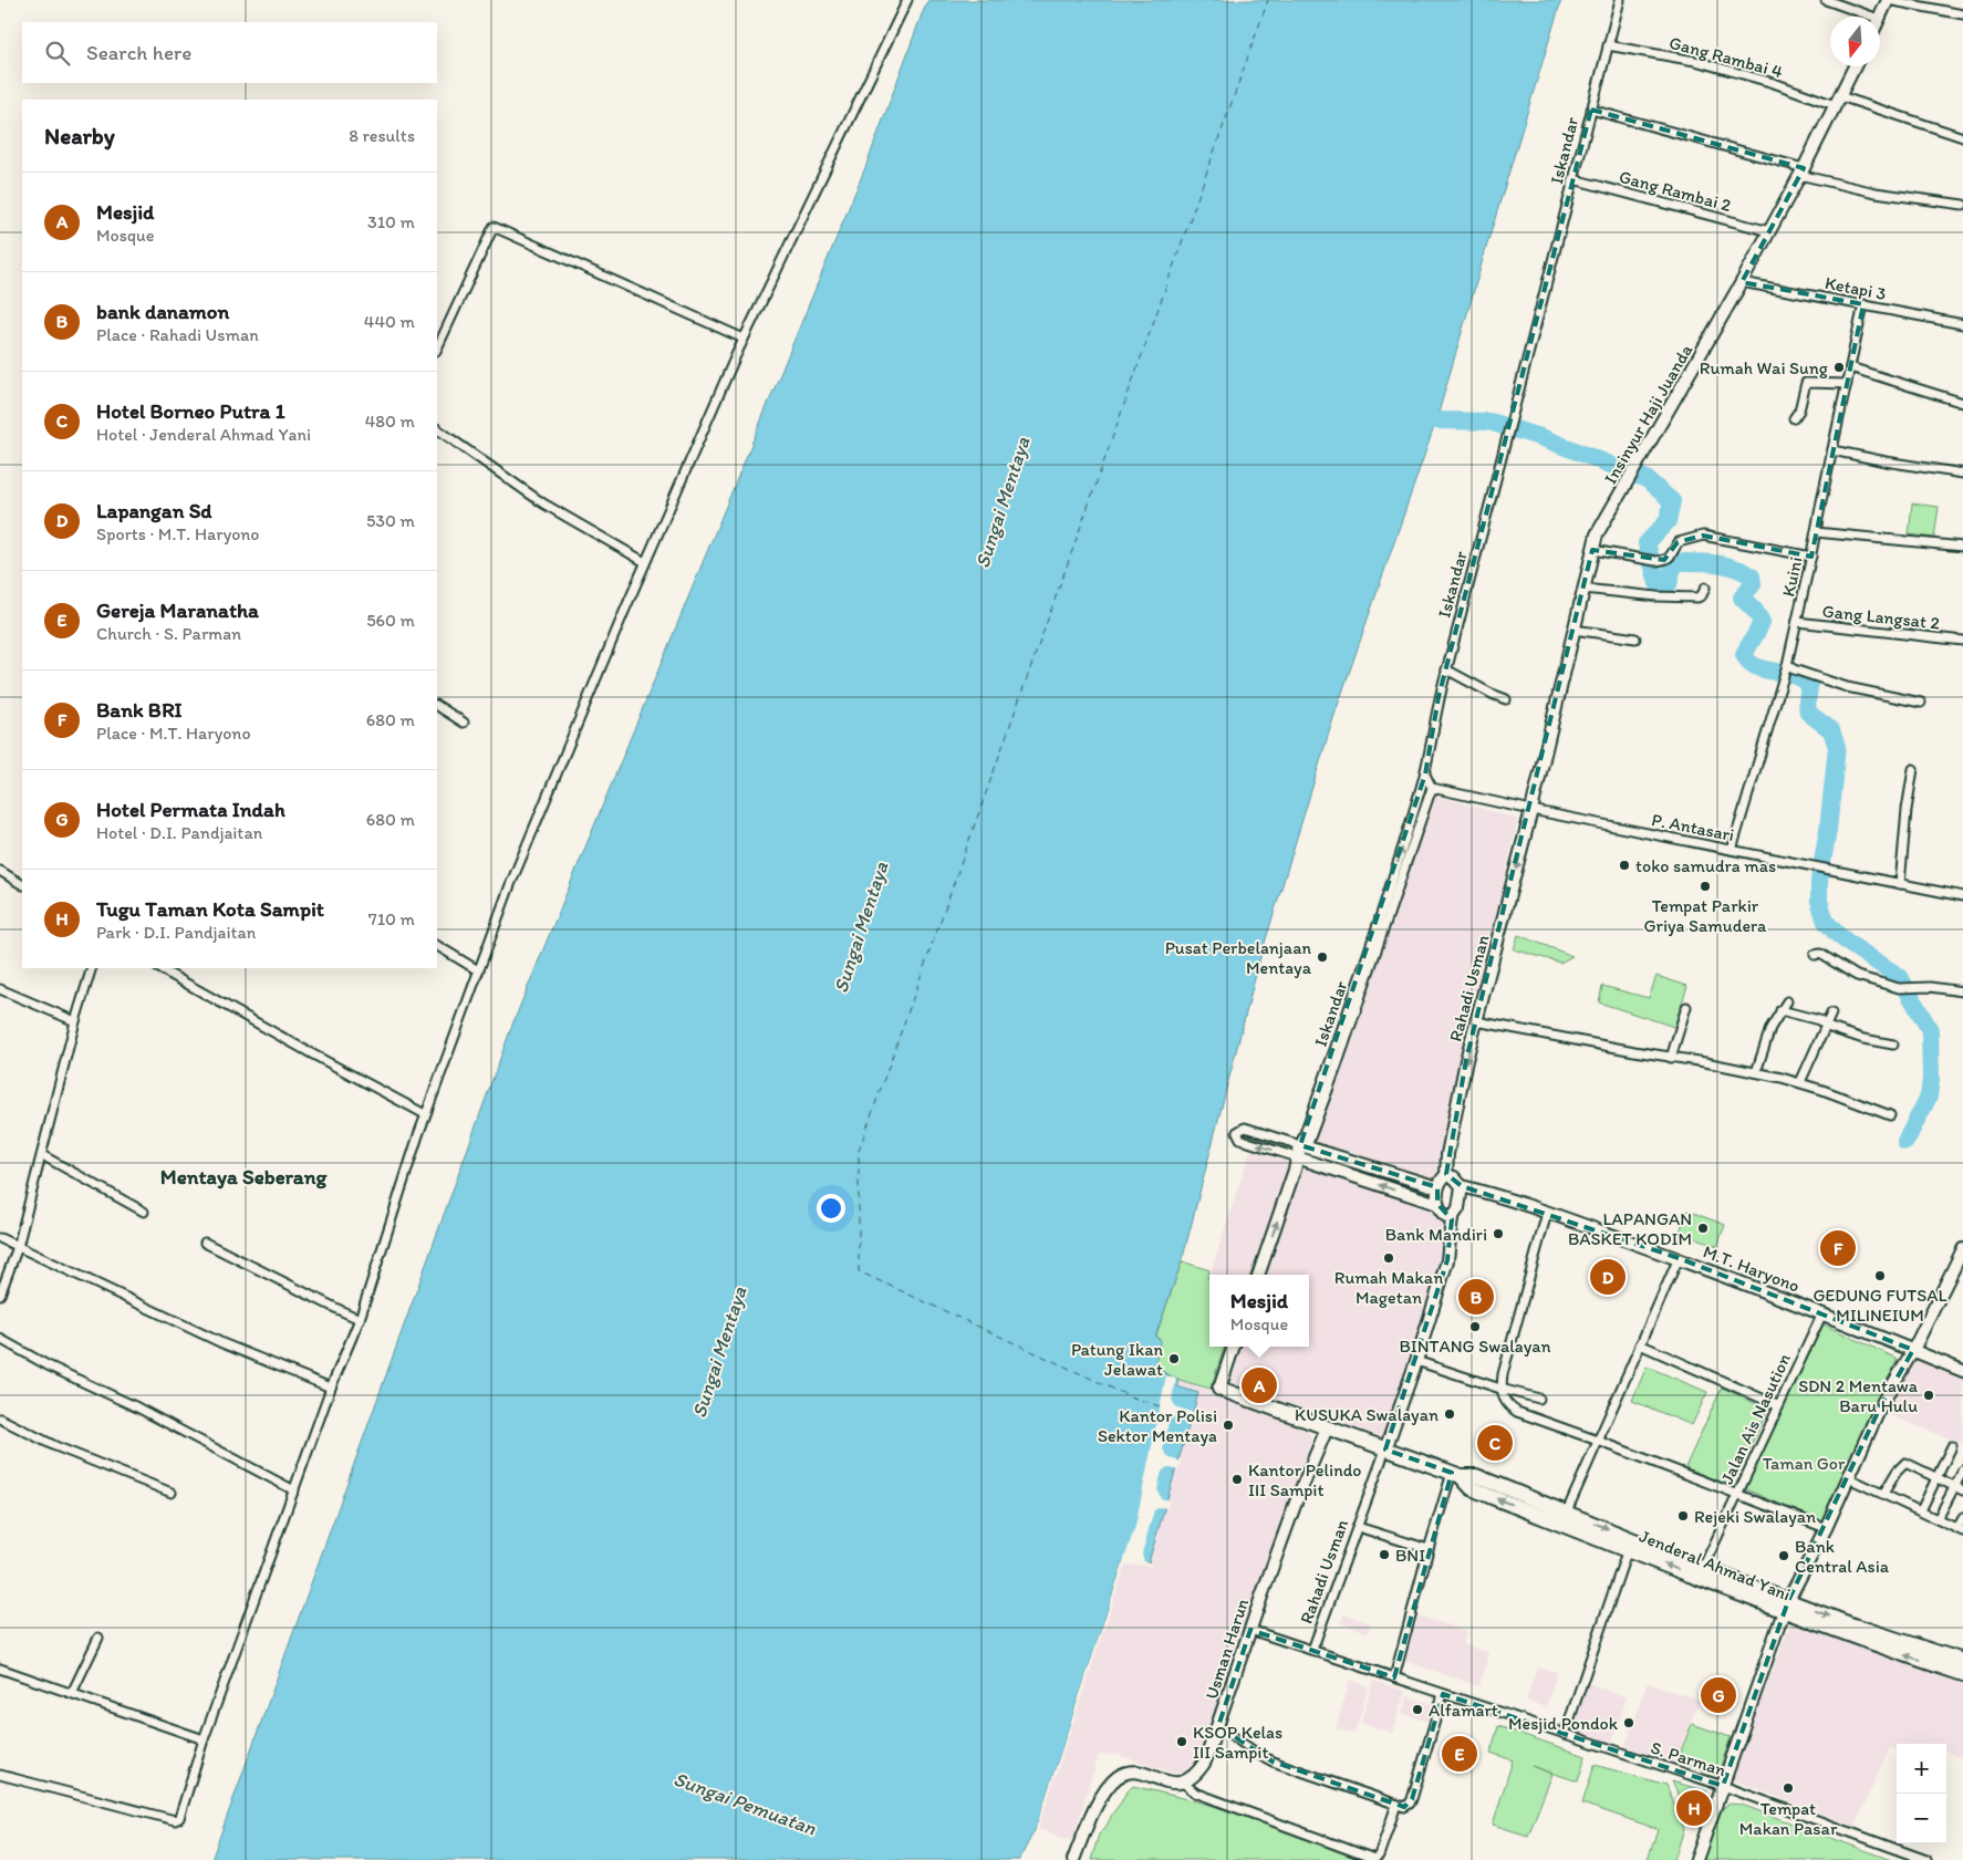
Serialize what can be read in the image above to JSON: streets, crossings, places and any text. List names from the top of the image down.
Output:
{
  "streets": {
    "highway": ["Jenderal Ahmad Yani"],
    "street": [
      "Gang Rambai 4",
      "Iskandar",
      "Gang Rambai 2",
      "Ketapi 3",
      "Insinyur Haji Juanda",
      "Kuini",
      "Gang Langsat 2",
      "P. Antasari",
      "Rahadi Usman",
      "M.T. Haryono",
      "Jalan Ais Nasution",
      "Usman Harun",
      "S. Parman"
    ]
  },
  "crossings": [
    ["Gang Rambai 4", "Iskandar"],
    ["Gang Rambai 4", "Insinyur Haji Juanda"],
    ["Iskandar", "Gang Rambai 2"],
    ["Iskandar", "P. Antasari"],
    ["Gang Rambai 2", "Insinyur Haji Juanda"],
    ["Ketapi 3", "Insinyur Haji Juanda"],
    ["Ketapi 3", "Kuini"],
    ["Insinyur Haji Juanda", "P. Antasari"],
    ["Insinyur Haji Juanda", "Rahadi Usman"],
    ["Kuini", "Gang Langsat 2"],
    ["Kuini", "P. Antasari"],
    ["P. Antasari", "Rahadi Usman"],
    ["Rahadi Usman", "M.T. Haryono"],
    ["Rahadi Usman", "Jenderal Ahmad Yani"],
    ["Rahadi Usman", "S. Parman"],
    ["M.T. Haryono", "Jalan Ais Nasution"],
    ["Jalan Ais Nasution", "Jenderal Ahmad Yani"],
    ["Jenderal Ahmad Yani", "Usman Harun"],
    ["Usman Harun", "S. Parman"]
  ],
  "one_way": ["Rahadi Usman"],
  "districts": ["Mentaya Seberang"],
  "water": ["Sungai Mentaya", "Sungai Pemuatan"],
  "parks": ["Taman Gor"],
  "places": [
    "Rumah Wai Sung",
    "toko samudra mas",
    "Tempat Parkir Griya Samudera",
    "Pusat Perbelanjaan Mentaya",
    "LAPANGAN BASKET KODIM",
    "Bank Mandiri",
    "Rumah Makan Magetan",
    "GEDUNG FUTSAL MILINEIUM",
    "BINTANG Swalayan",
    "Patung Ikan Jelawat",
    "SDN 2 Mentawa Baru Hulu",
    "KUSUKA Swalayan",
    "Kantor Polisi Sektor Mentaya",
    "Kantor Pelindo III Sampit",
    "Rejeki Swalayan",
    "BNI",
    "Bank Central Asia",
    "Alfamart",
    "Mesjid Pondok",
    "KSOP Kelas III Sampit",
    "Tempat Makan Pasar"
  ],
  "north": "bottom",
  "page": {
    "search": "Search here",
    "heading": ["Nearby", "8 results"],
    "list": [
      {
        "mark": "A",
        "name": "Mesjid",
        "note": "Mosque",
        "value": "310 m"
      },
      {
        "mark": "B",
        "name": "bank danamon",
        "note": "Place · Rahadi Usman",
        "value": "440 m"
      },
      {
        "mark": "C",
        "name": "Hotel Borneo Putra 1",
        "note": "Hotel · Jenderal Ahmad Yani",
        "value": "480 m"
      },
      {
        "mark": "D",
        "name": "Lapangan Sd",
        "note": "Sports · M.T. Haryono",
        "value": "530 m"
      },
      {
        "mark": "E",
        "name": "Gereja Maranatha",
        "note": "Church · S. Parman",
        "value": "560 m"
      },
      {
        "mark": "F",
        "name": "Bank BRI",
        "note": "Place · M.T. Haryono",
        "value": "680 m"
      },
      {
        "mark": "G",
        "name": "Hotel Permata Indah",
        "note": "Hotel · D.I. Pandjaitan",
        "value": "680 m"
      },
      {
        "mark": "H",
        "name": "Tugu Taman Kota Sampit",
        "note": "Park · D.I. Pandjaitan",
        "value": "710 m"
      }
    ],
    "pins": [
      "F",
      "D",
      "B",
      "A",
      "C",
      "G",
      "E",
      "H"
    ],
    "popup": ["Mesjid", "Mosque"],
    "map_buttons": ["+", "−"]
  }
}
